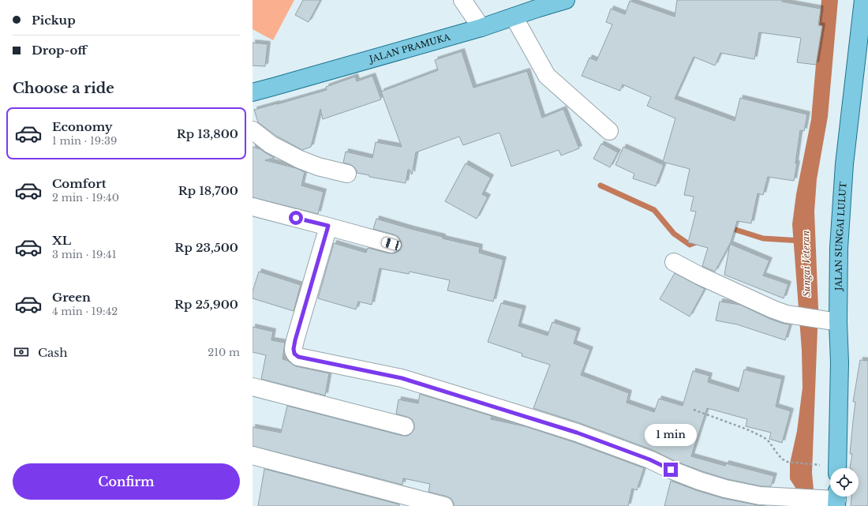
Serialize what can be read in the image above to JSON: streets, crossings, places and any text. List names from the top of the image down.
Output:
{
  "streets": {
    "main road": ["JALAN PRAMUKA", "JALAN SUNGAI LULUT"]
  },
  "water": ["Sungai Veteran"],
  "page": {
    "banner": ["Pickup", "Drop-off"],
    "heading": "Choose a ride",
    "list": [
      {
        "name": "Economy",
        "note": "1 min · 19:39",
        "value": "Rp 13,800"
      },
      {
        "name": "Comfort",
        "note": "2 min · 19:40",
        "value": "Rp 18,700"
      },
      {
        "name": "XL",
        "note": "3 min · 19:41",
        "value": "Rp 23,500"
      },
      {
        "name": "Green",
        "note": "4 min · 19:42",
        "value": "Rp 25,900"
      }
    ],
    "pay": ["Cash", "210 m"],
    "bubble": "1 min",
    "buttons": "Confirm"
  }
}
